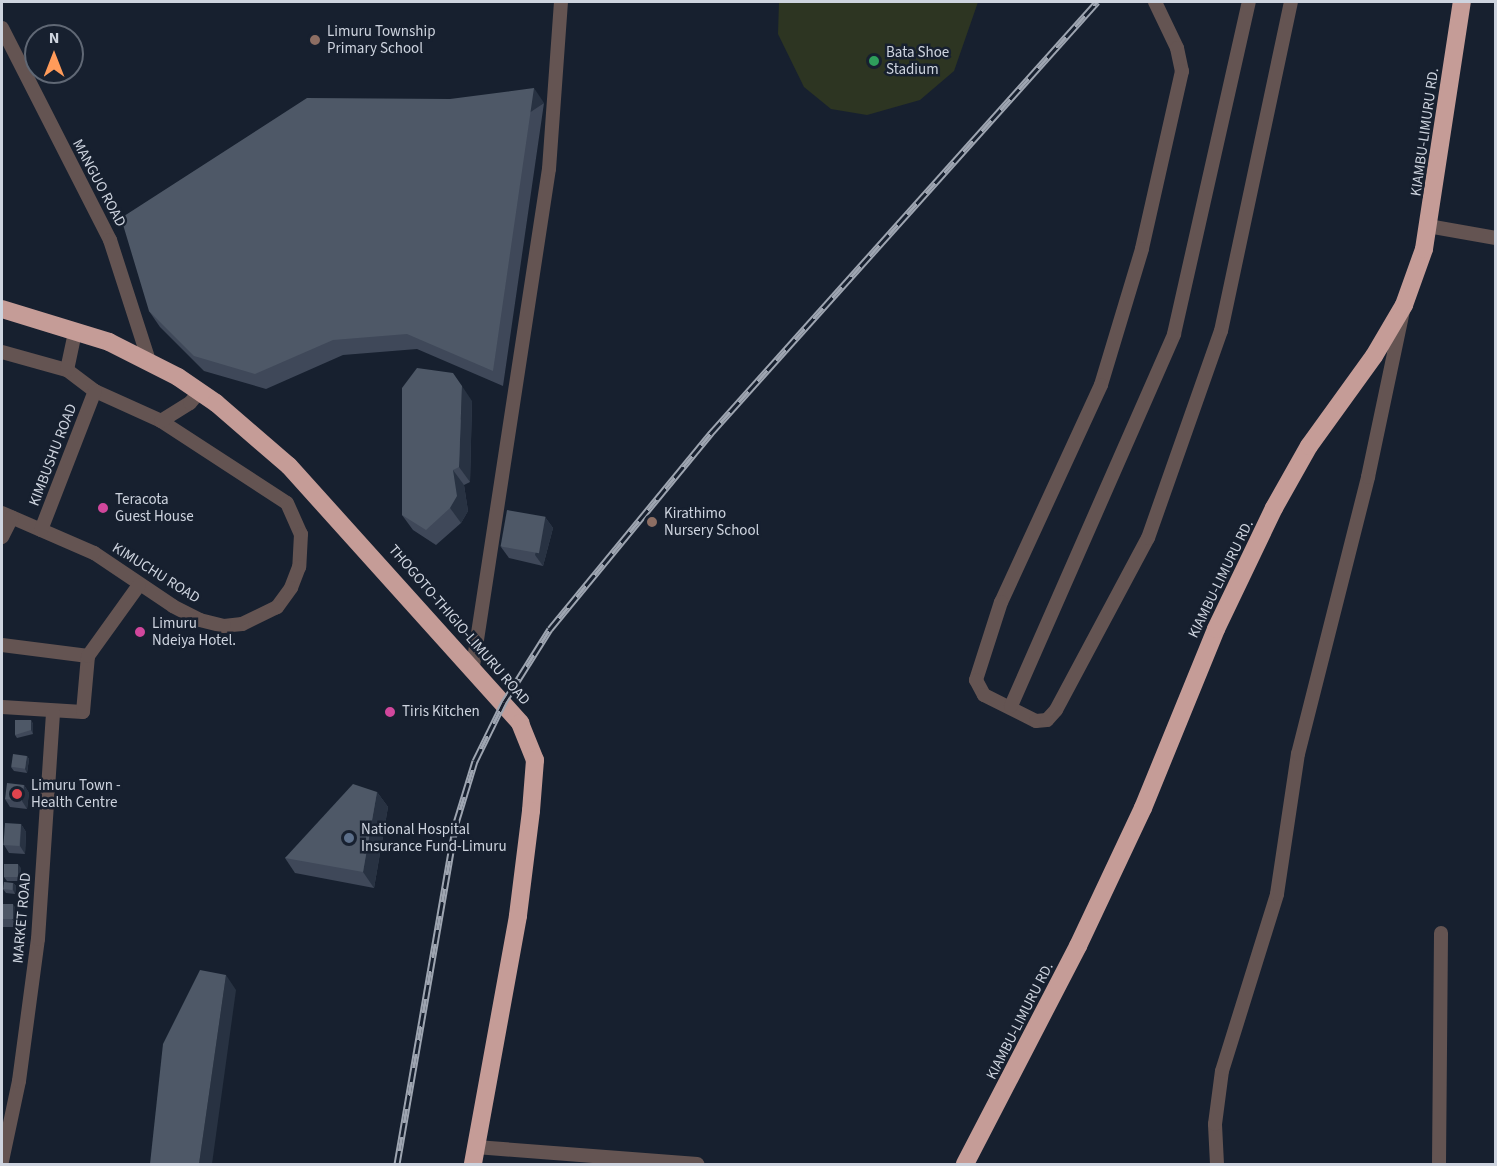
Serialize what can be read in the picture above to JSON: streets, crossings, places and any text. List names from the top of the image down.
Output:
{
  "streets": {
    "highway": ["KIAMBU-LIMURU RD.", "THOGOTO-THIGIO-LIMURU ROAD"],
    "street": [
      "MANGUO ROAD",
      "KIMBUSHU ROAD",
      "KIMUCHU ROAD",
      "MARKET ROAD"
    ]
  },
  "crossings": [
    ["MANGUO ROAD", "THOGOTO-THIGIO-LIMURU ROAD"],
    ["KIMBUSHU ROAD", "KIMUCHU ROAD"]
  ],
  "places": [
    "Limuru Township Primary School",
    "Bata Shoe Stadium",
    "Teracota Guest House",
    "Kirathimo Nursery School",
    "Limuru Ndeiya Hotel.",
    "Tiris Kitchen",
    "Limuru Town - Health Centre",
    "National Hospital Insurance Fund-Limuru"
  ],
  "north": "top"
}
